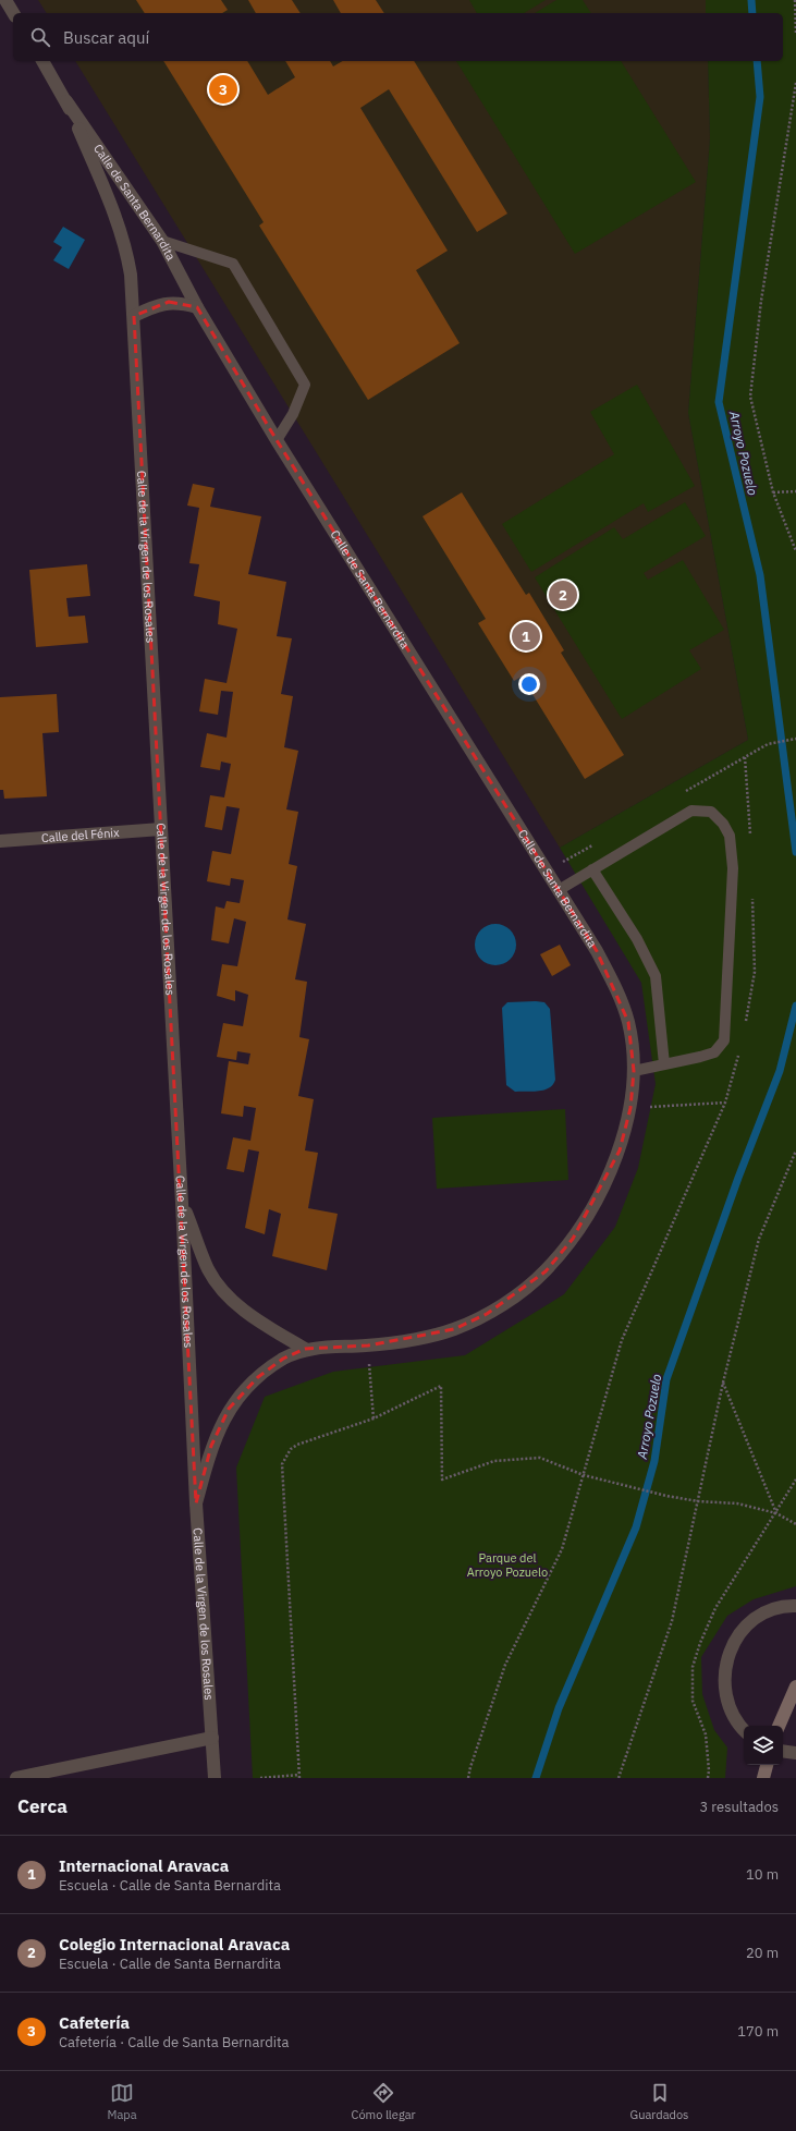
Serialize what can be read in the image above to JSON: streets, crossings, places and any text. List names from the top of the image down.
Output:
{
  "streets": {
    "street": ["Calle de Santa Bernardita", "Calle de la Virgen de los Rosales", "Calle del Fénix"]
  },
  "crossings": [
    ["Calle de Santa Bernardita", "Calle de la Virgen de los Rosales"],
    ["Calle de la Virgen de los Rosales", "Calle del Fénix"]
  ],
  "water": ["Arroyo Pozuelo"],
  "parks": ["Parque del Arroyo Pozuelo"],
  "page": {
    "search": "Buscar aquí",
    "pins": ["3", "2", "1"],
    "heading": ["Cerca", "3 resultados"],
    "list": [
      {
        "mark": "1",
        "name": "Internacional Aravaca",
        "note": "Escuela · Calle de Santa Bernardita",
        "value": "10 m"
      },
      {
        "mark": "2",
        "name": "Colegio Internacional Aravaca",
        "note": "Escuela · Calle de Santa Bernardita",
        "value": "20 m"
      },
      {
        "mark": "3",
        "name": "Cafetería",
        "note": "Cafetería · Calle de Santa Bernardita",
        "value": "170 m"
      }
    ],
    "nav": ["Mapa", "Cómo llegar", "Guardados"]
  }
}
